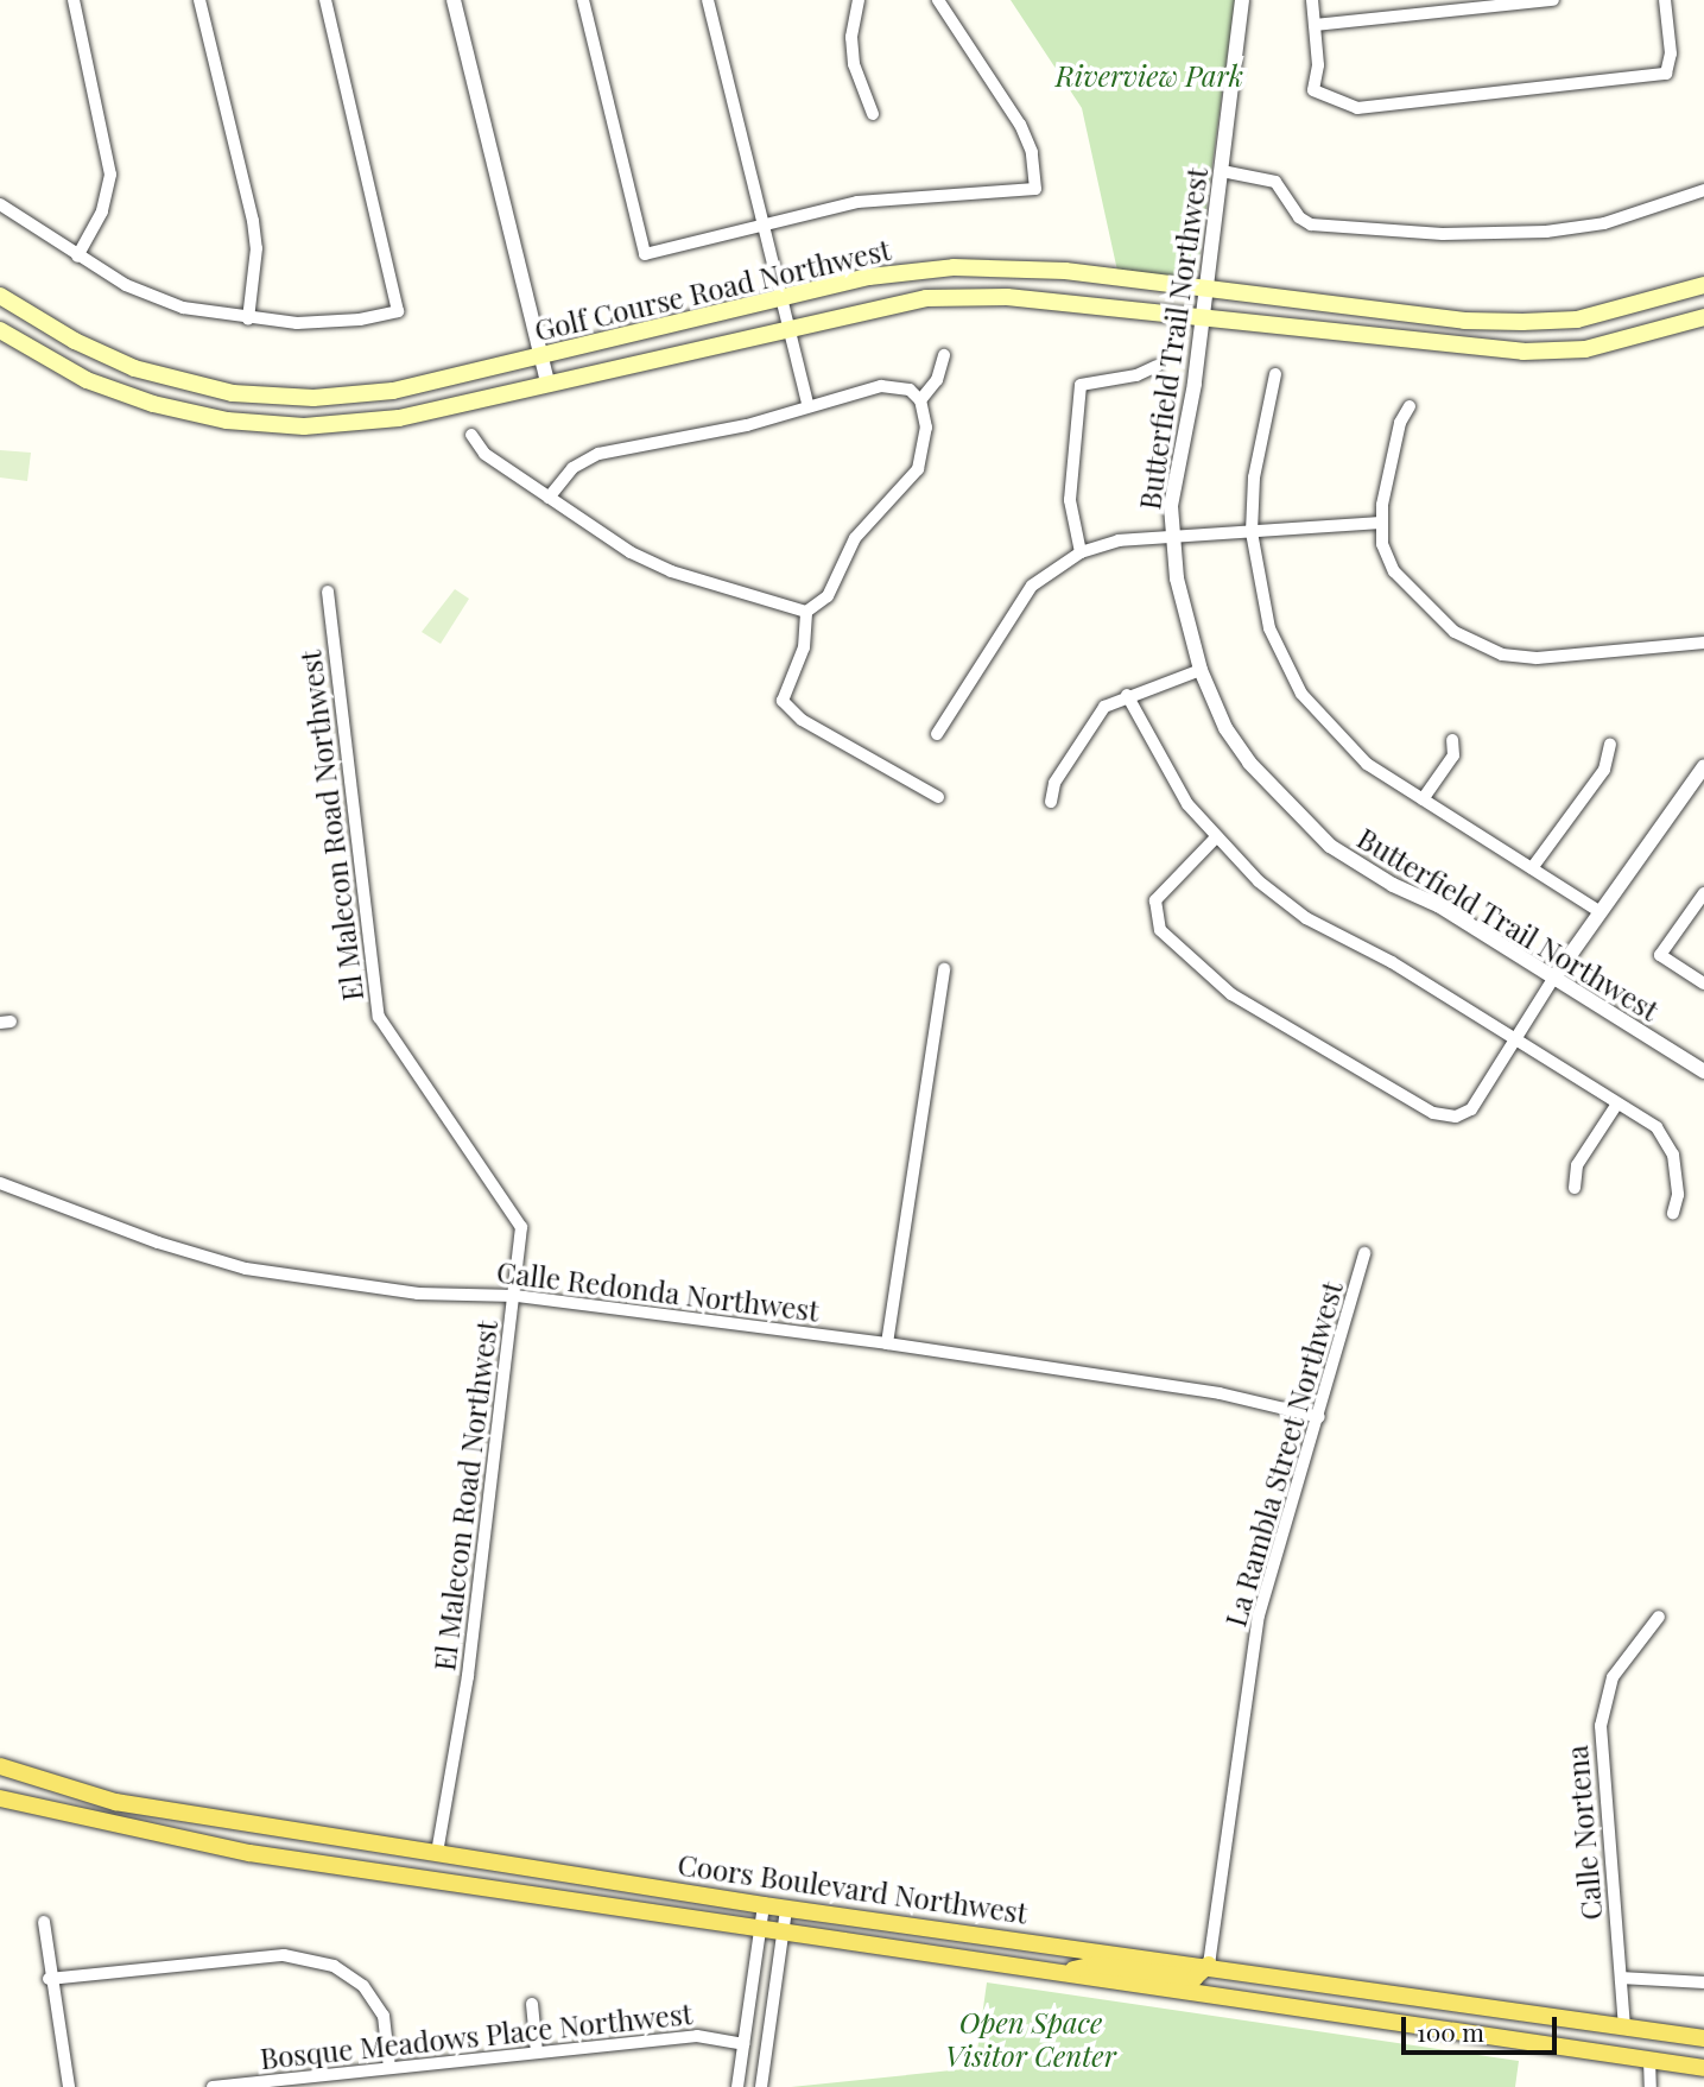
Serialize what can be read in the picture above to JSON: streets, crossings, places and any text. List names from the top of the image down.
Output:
{
  "streets": {
    "main road": ["Golf Course Road Northwest", "Coors Boulevard Northwest"],
    "street": [
      "Butterfield Trail Northwest",
      "El Malecon Road Northwest",
      "Calle Redonda Northwest",
      "La Rambla Street Northwest",
      "Calle Nortena",
      "Bosque Meadows Place Northwest"
    ]
  },
  "crossings": [
    ["Golf Course Road Northwest", "Butterfield Trail Northwest"],
    ["El Malecon Road Northwest", "Calle Redonda Northwest"],
    ["El Malecon Road Northwest", "Coors Boulevard Northwest"],
    ["Calle Redonda Northwest", "La Rambla Street Northwest"],
    ["La Rambla Street Northwest", "Coors Boulevard Northwest"],
    ["Calle Nortena", "Coors Boulevard Northwest"]
  ],
  "parks": ["Riverview Park", "Open Space Visitor Center"],
  "scale_bar": "100 m"
}
